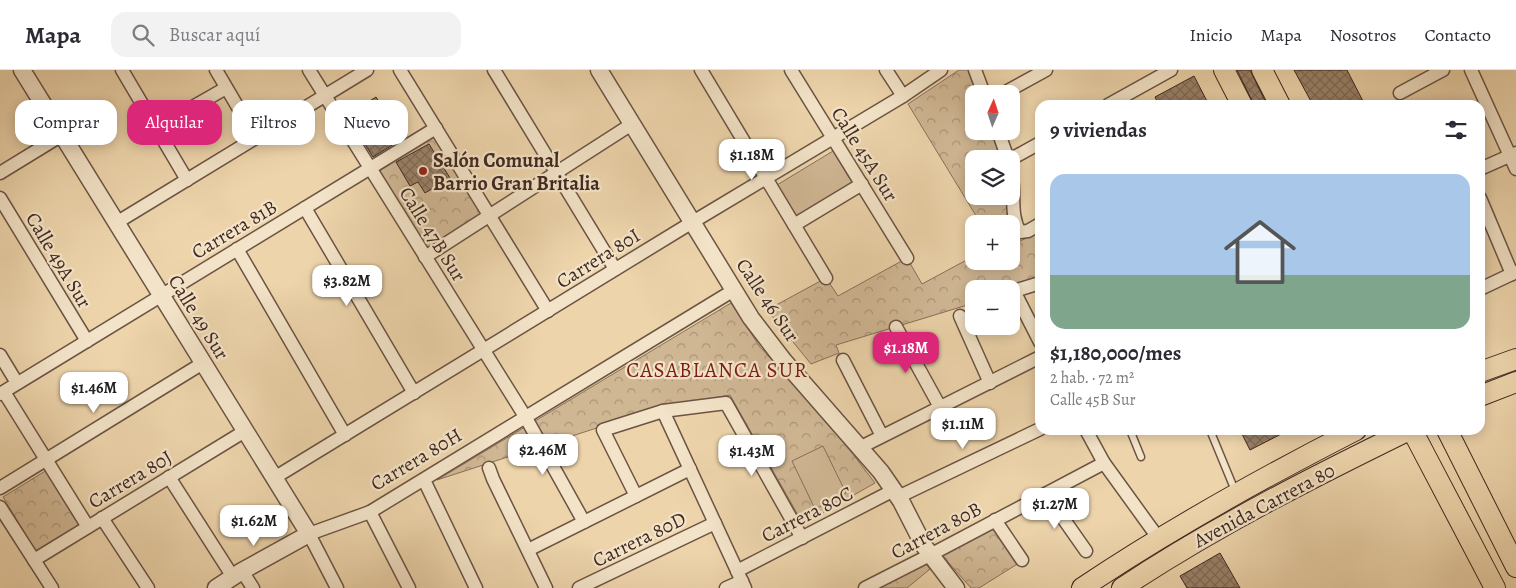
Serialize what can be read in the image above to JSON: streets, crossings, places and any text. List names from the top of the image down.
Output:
{
  "streets": {
    "main road": ["Avenida Carrera 80"],
    "street": [
      "Calle 45A Sur",
      "Carrera 81B",
      "Calle 47B Sur",
      "Carrera 80I",
      "Calle 49A Sur",
      "Calle 46 Sur",
      "Calle 49 Sur",
      "Carrera 80H",
      "Carrera 80J",
      "Carrera 80C",
      "Carrera 80B",
      "Carrera 80D"
    ]
  },
  "crossings": [
    ["Calle 45A Sur", "Carrera 80I"],
    ["Carrera 81B", "Calle 47B Sur"],
    ["Carrera 81B", "Calle 49A Sur"],
    ["Carrera 81B", "Calle 49 Sur"],
    ["Calle 47B Sur", "Carrera 80I"],
    ["Calle 47B Sur", "Carrera 80H"],
    ["Carrera 80I", "Calle 46 Sur"],
    ["Carrera 80I", "Calle 49 Sur"],
    ["Calle 46 Sur", "Carrera 80H"],
    ["Calle 46 Sur", "Carrera 80C"],
    ["Calle 46 Sur", "Carrera 80B"],
    ["Calle 49 Sur", "Carrera 80H"],
    ["Calle 49 Sur", "Carrera 80J"]
  ],
  "districts": ["CASABLANCA SUR"],
  "places": ["Salón Comunal Barrio Gran Britalia"],
  "north": "top",
  "page": {
    "header": "Mapa",
    "search": "Buscar aquí",
    "nav": [
      "Inicio",
      "Mapa",
      "Nosotros",
      "Contacto"
    ],
    "map_buttons": ["+", "−"],
    "chip": [
      "Comprar",
      "Alquilar",
      "Filtros",
      "Nuevo"
    ],
    "heading": "9 viviendas",
    "price": [
      "$1.18M",
      "$3.82M",
      "$1.18M",
      "$1.46M",
      "$1.11M",
      "$2.46M",
      "$1.43M",
      "$1.27M",
      "$1.62M"
    ],
    "list": [
      {
        "name": "$1,180,000/mes",
        "note": "2 hab. · 72 m² · Calle 45B Sur"
      }
    ]
  }
}
